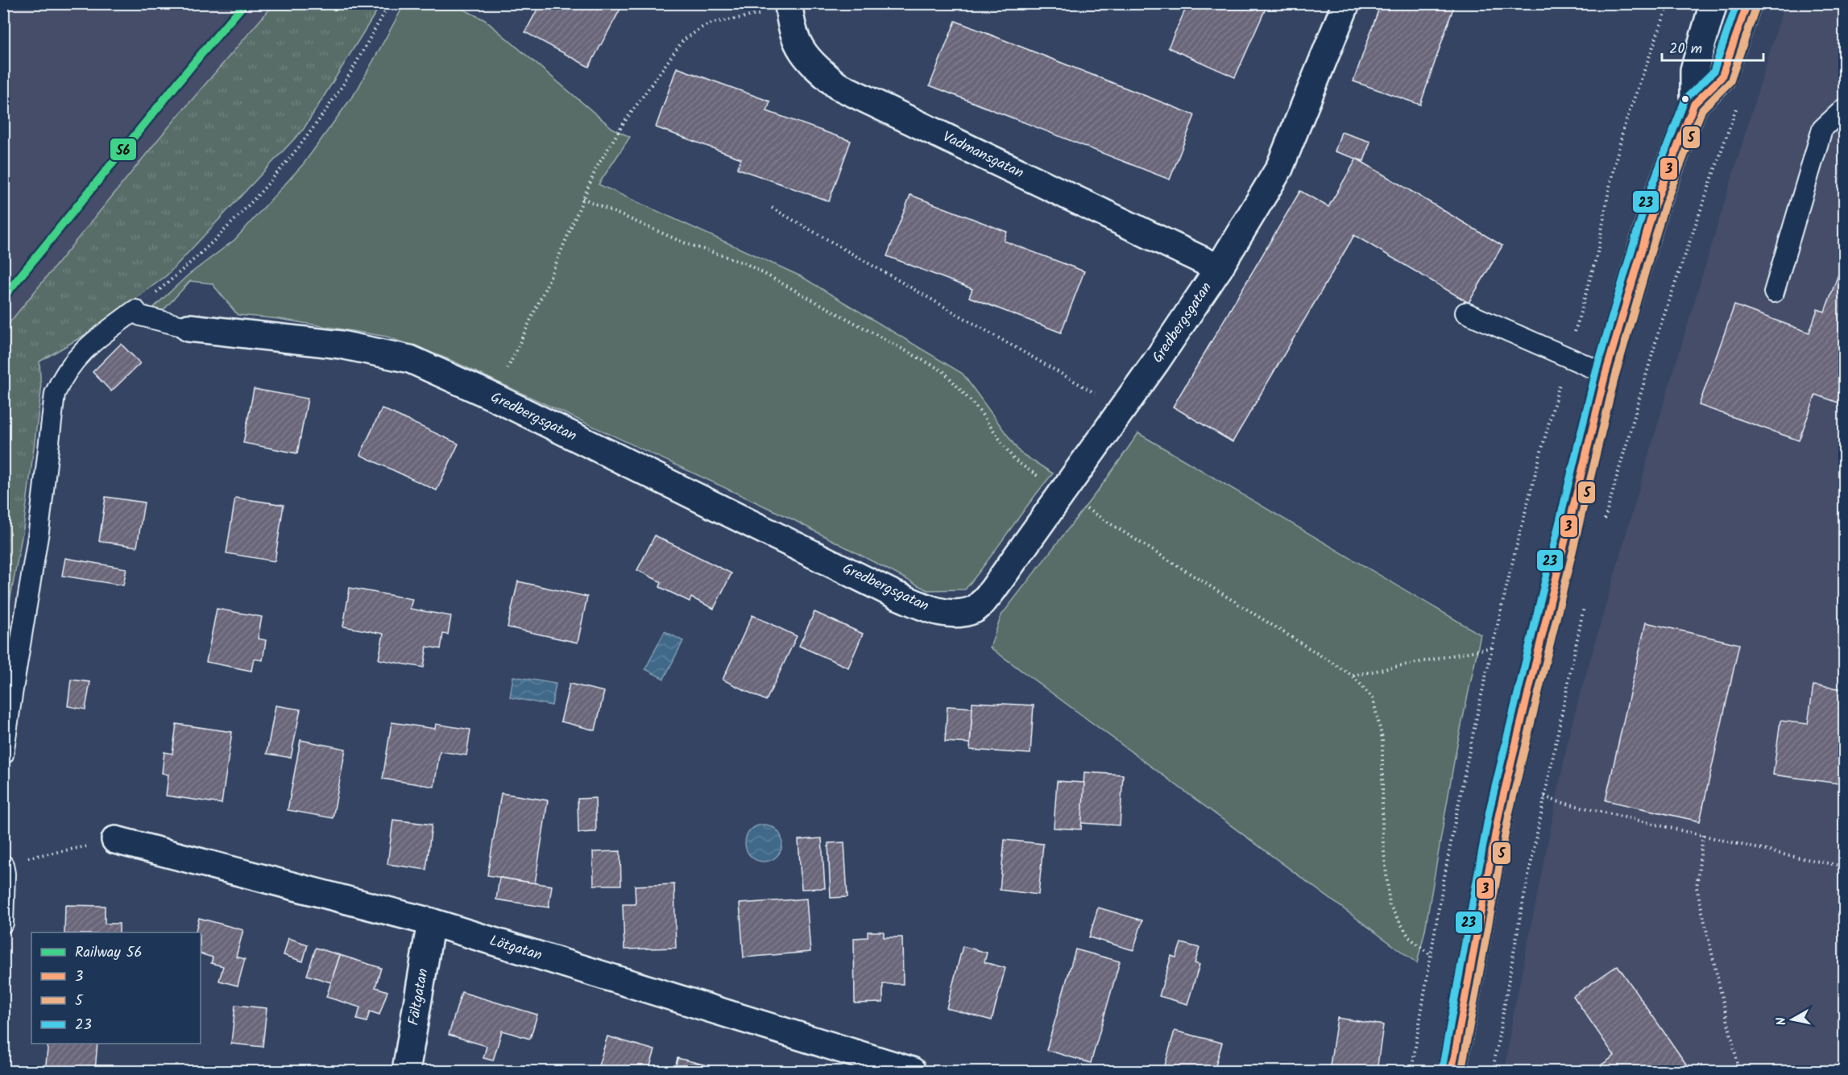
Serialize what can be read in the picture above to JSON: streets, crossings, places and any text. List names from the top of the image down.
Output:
{
  "streets": {
    "street": [
      "Vadmansgatan",
      "Gredbergsgatan",
      "Lötgatan",
      "Fältgatan"
    ]
  },
  "crossings": [
    ["Vadmansgatan", "Gredbergsgatan"],
    ["Lötgatan", "Fältgatan"]
  ],
  "lines": [
    "rail line 56",
    "transit line 3",
    "transit line 23",
    "transit line 5"
  ],
  "legend": [
    "Railway 56",
    "3",
    "5",
    "23"
  ],
  "scale_bar": "20 m",
  "north": "left"
}
